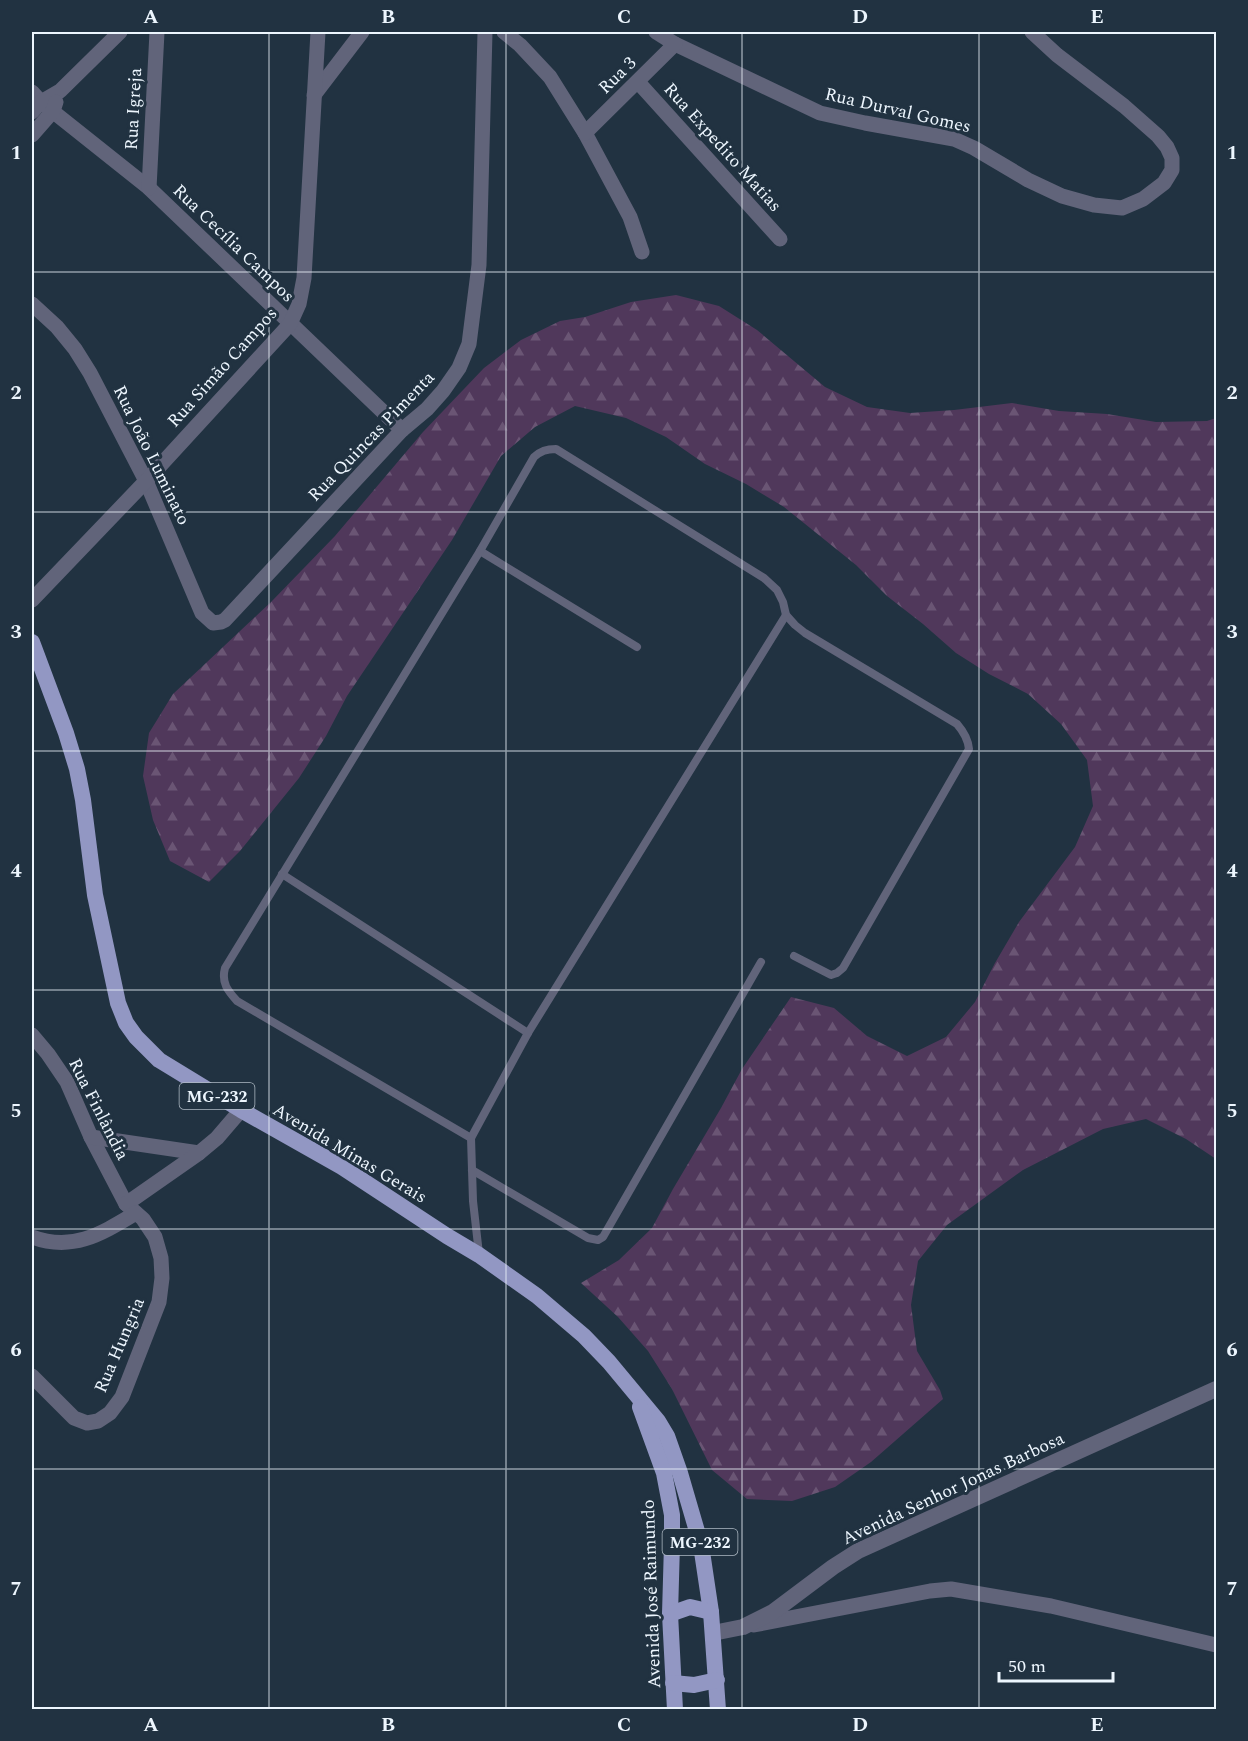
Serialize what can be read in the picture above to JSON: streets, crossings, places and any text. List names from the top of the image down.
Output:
{
  "streets": {
    "main road": ["MG-232", "Avenida Minas Gerais", "Avenida José Raimundo"],
    "street": [
      "Rua 3",
      "Rua Igreja",
      "Rua Durval Gomes",
      "Rua Expedito Matias",
      "Rua Cecília Campos",
      "Rua Simão Campos",
      "Rua Quincas Pimenta",
      "Rua João Luminato",
      "Rua Finlândia",
      "Rua Hungria",
      "Avenida Senhor Jonas Barbosa"
    ]
  },
  "crossings": [
    ["Rua 3", "Rua Durval Gomes"],
    ["Rua 3", "Rua Expedito Matias"],
    ["Rua Igreja", "Rua Cecília Campos"],
    ["Rua Cecília Campos", "Rua Simão Campos"],
    ["Rua Cecília Campos", "Rua Quincas Pimenta"],
    ["Rua Simão Campos", "Rua João Luminato"],
    ["Rua Quincas Pimenta", "Rua João Luminato"],
    ["MG-232", "Avenida Minas Gerais"],
    ["MG-232", "Avenida Senhor Jonas Barbosa"],
    ["MG-232", "Avenida José Raimundo"],
    ["Rua Finlândia", "Rua Hungria"],
    ["Avenida Minas Gerais", "Avenida José Raimundo"]
  ],
  "scale_bar": "50 m",
  "grid": {
    "columns": [
      "A",
      "B",
      "C",
      "D",
      "E"
    ],
    "rows": [
      "1",
      "2",
      "3",
      "4",
      "5",
      "6",
      "7"
    ]
  }
}
